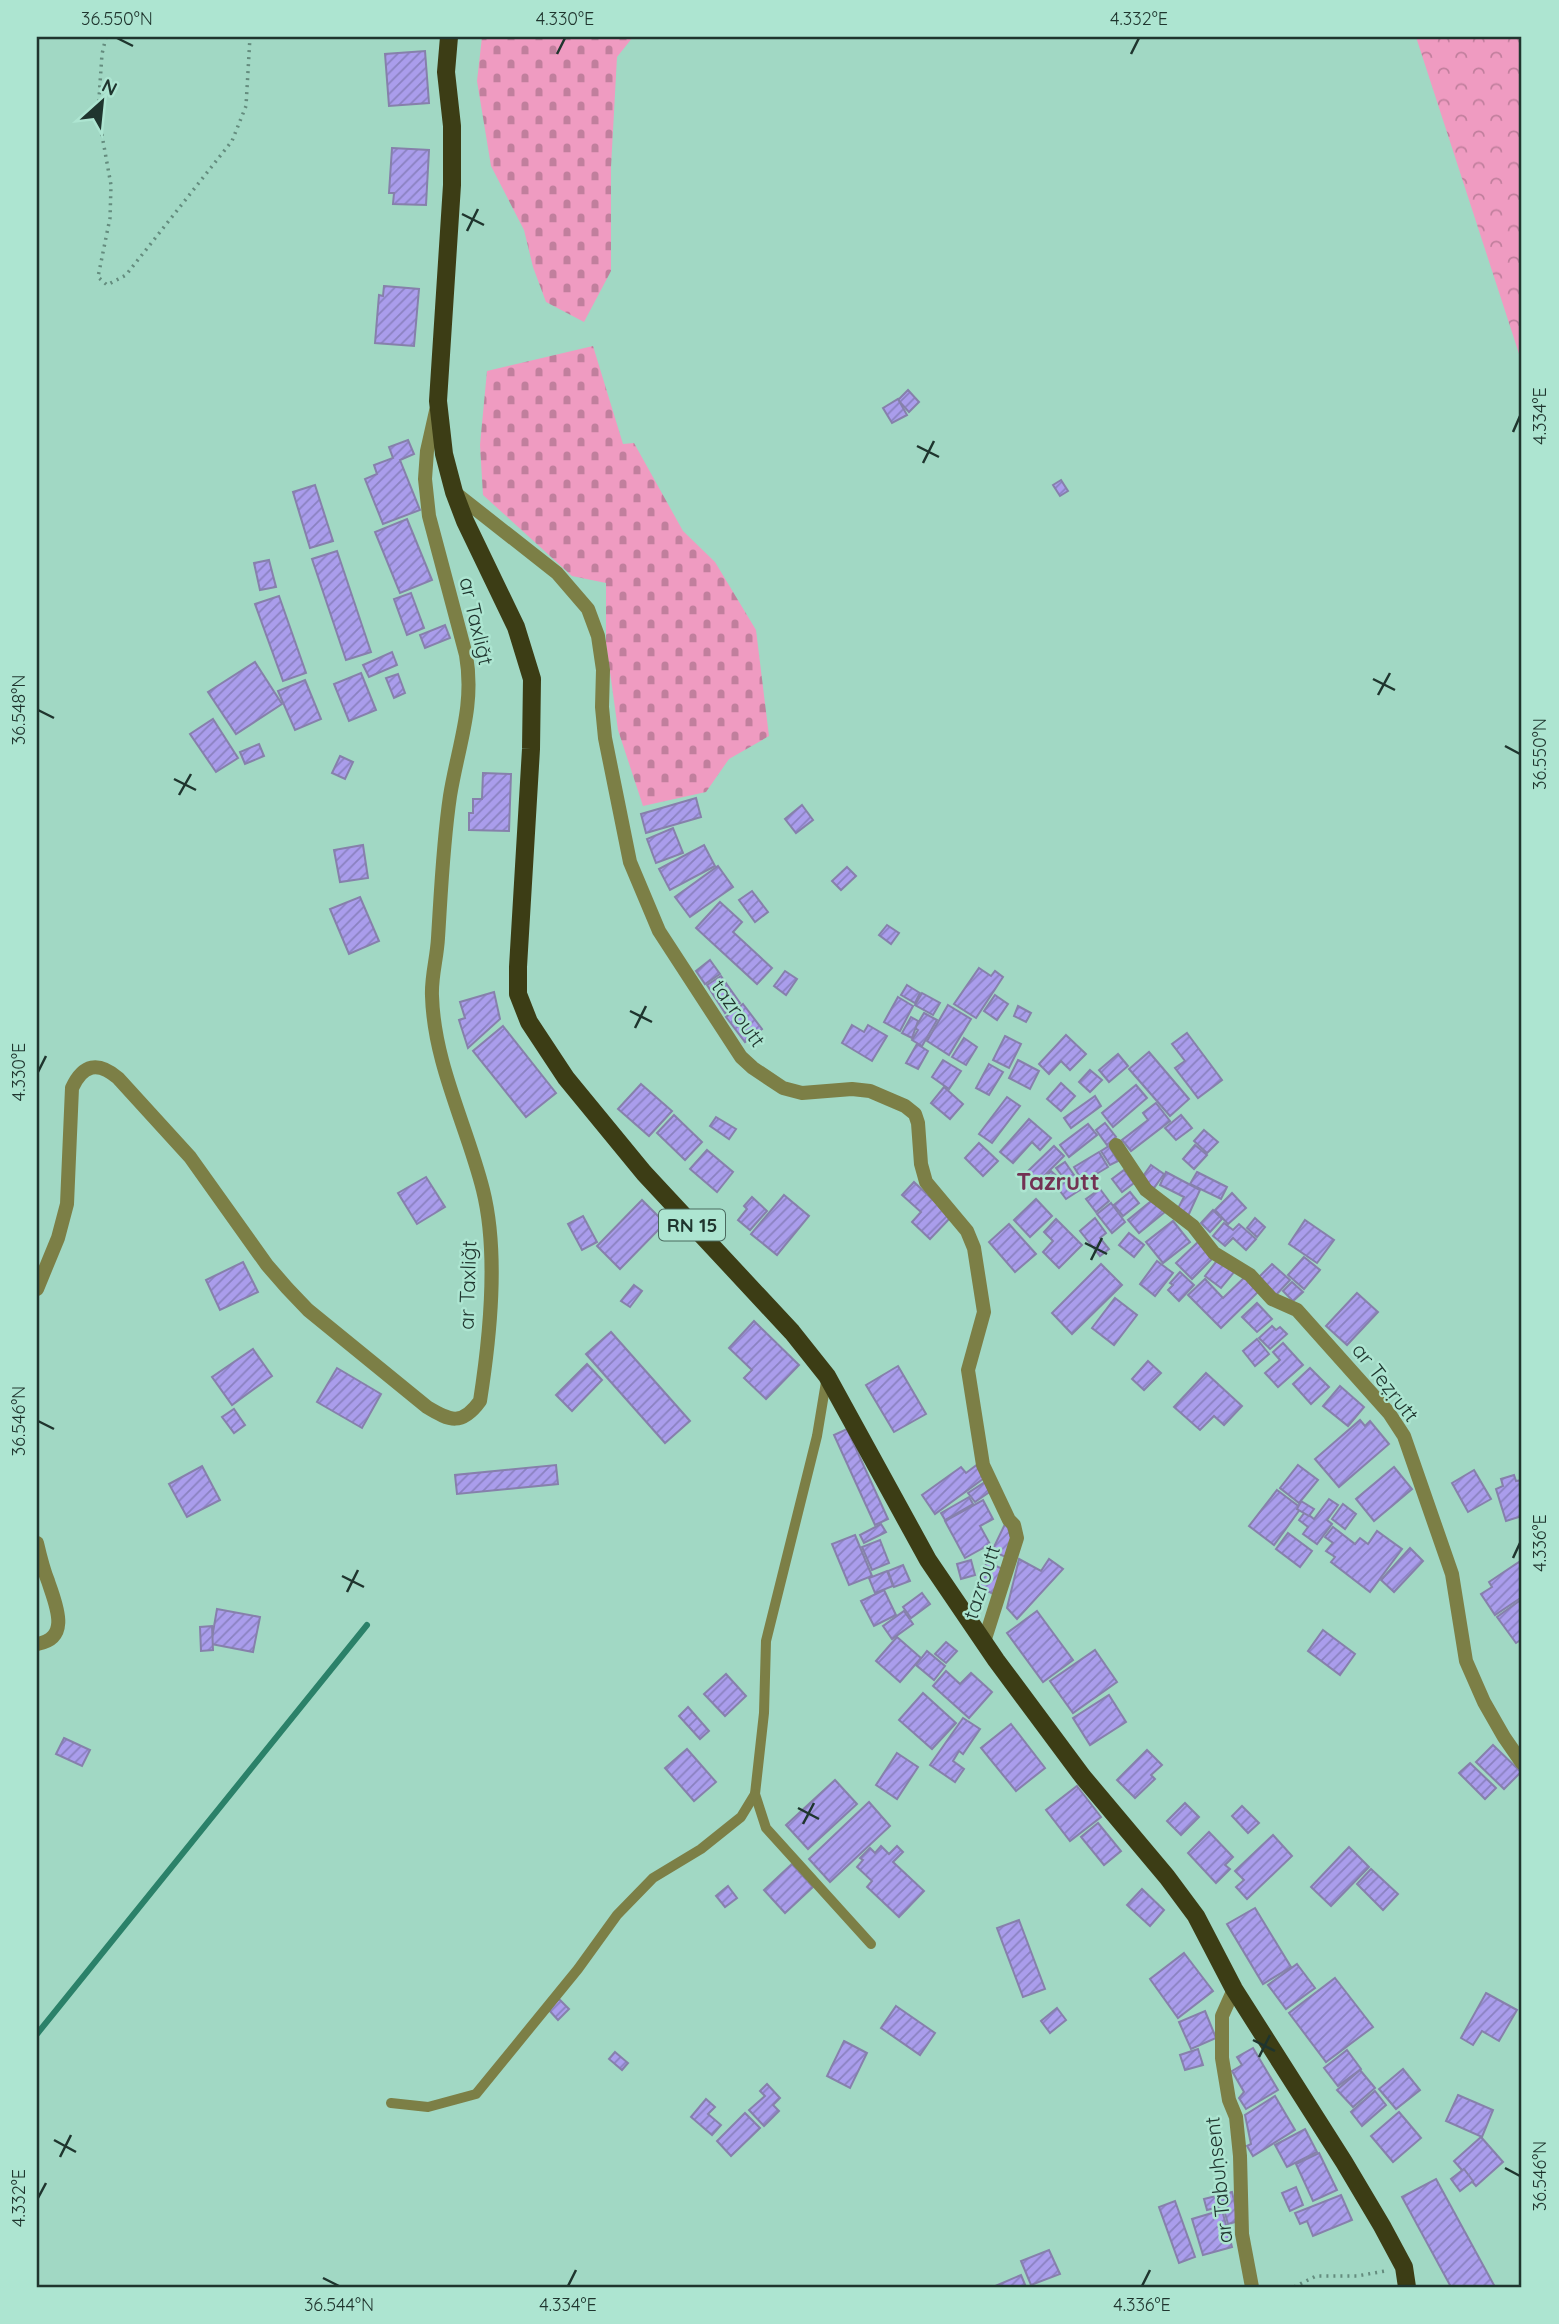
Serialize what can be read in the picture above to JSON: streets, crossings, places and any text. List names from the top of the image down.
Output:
{
  "streets": {
    "main road": ["RN 15"],
    "street": [
      "ar Taxliǧt",
      "tazroutt",
      "ar Teẓṛutt",
      "ar Tabuḥsent"
    ]
  },
  "crossings": [
    ["ar Taxliǧt", "RN 15"],
    ["tazroutt", "RN 15"],
    ["RN 15", "ar Tabuḥsent"]
  ],
  "districts": ["Tazrutt"],
  "north": "top right",
  "coordinates": [
    "36.550°N",
    "4.330°E",
    "4.332°E",
    "4.334°E",
    "36.548°N",
    "36.546°N",
    "4.336°E",
    "36.544°N"
  ]
}
